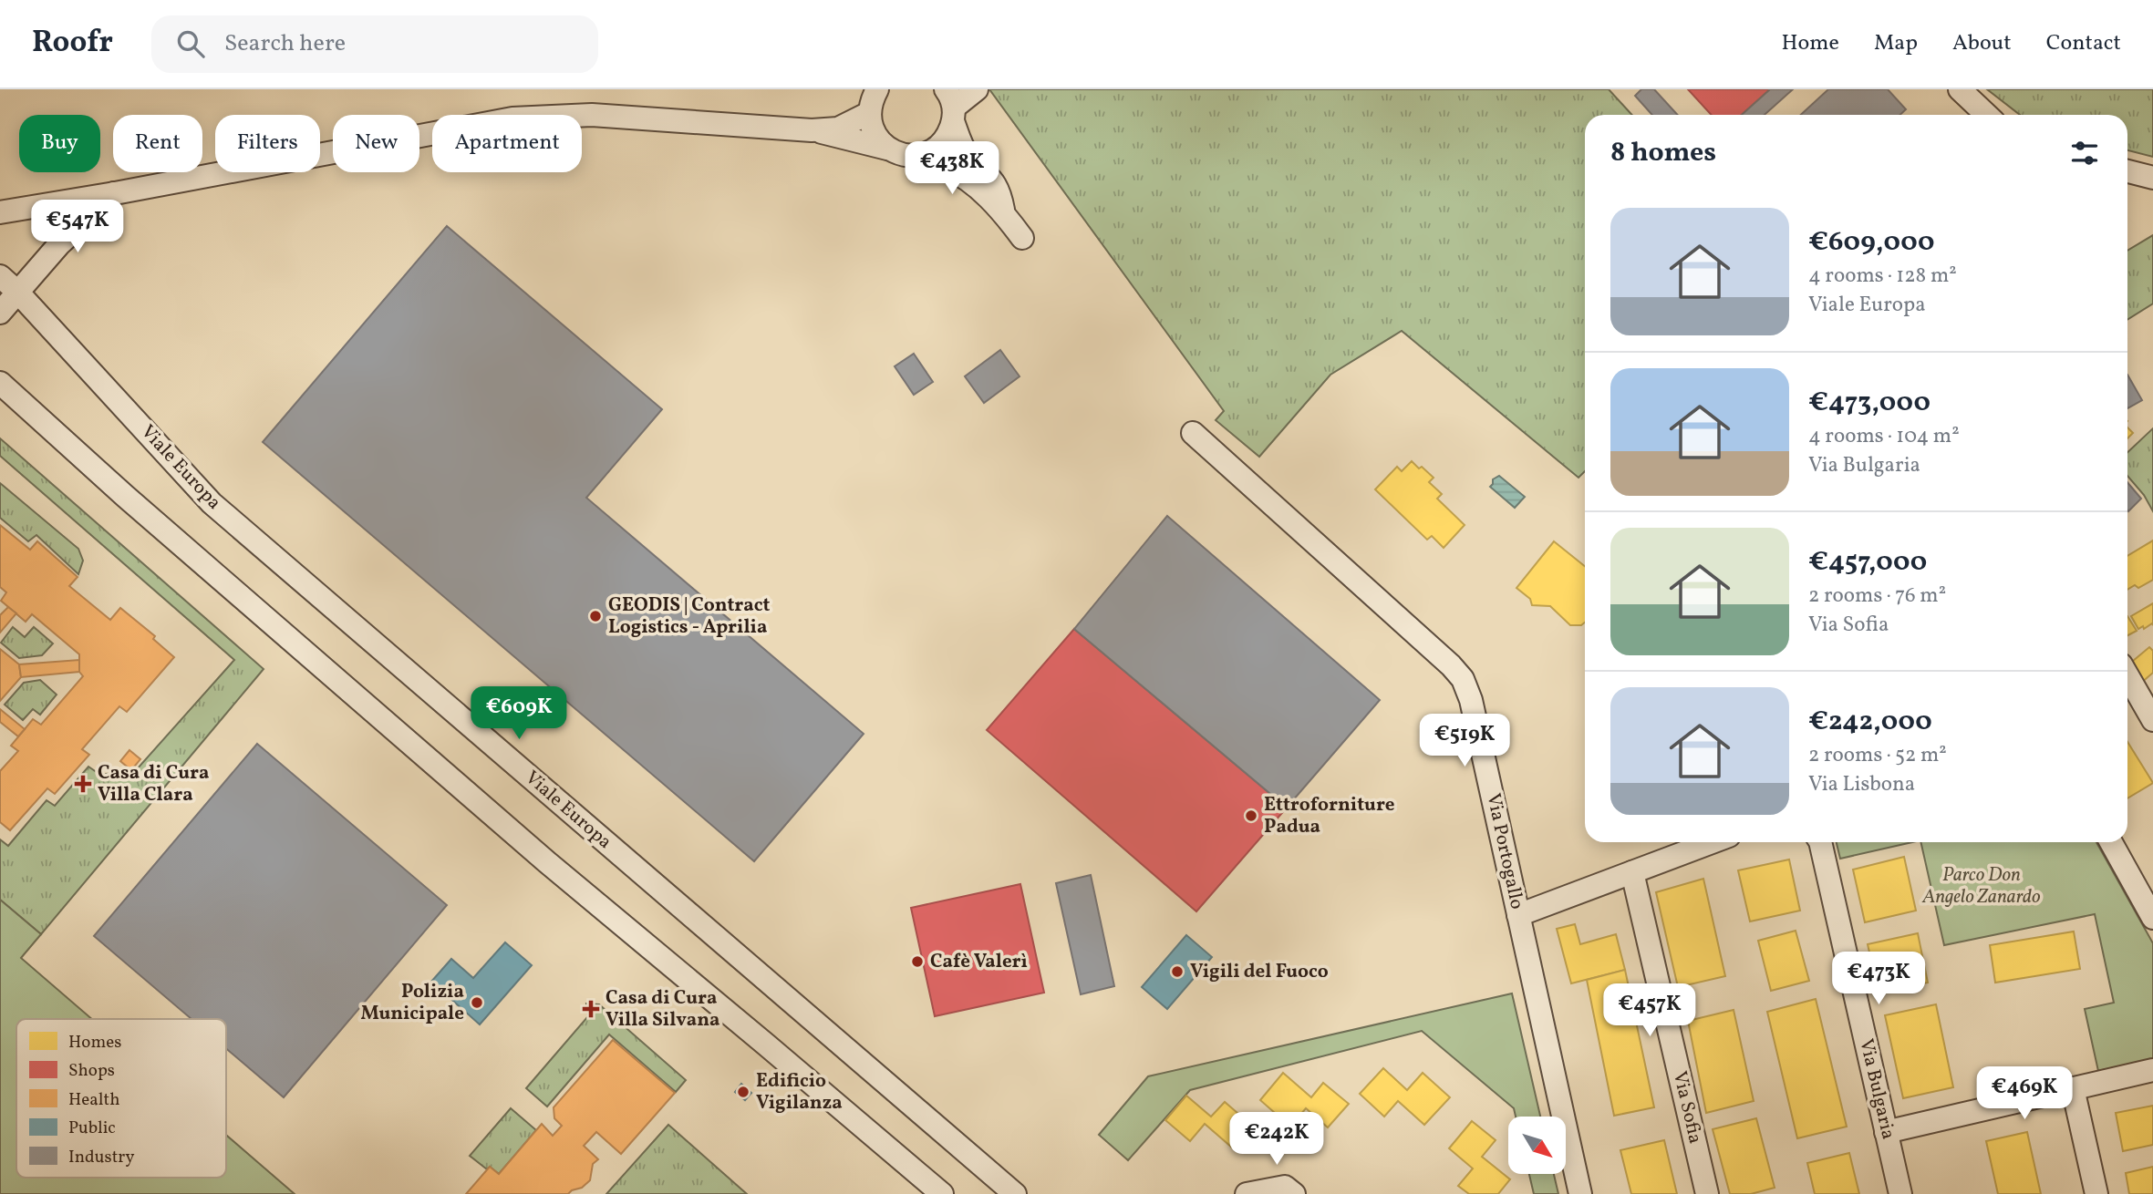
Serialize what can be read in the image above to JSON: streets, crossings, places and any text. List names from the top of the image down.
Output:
{
  "streets": {
    "street": [
      "Viale Europa",
      "Via Portogallo",
      "Via Bulgaria",
      "Via Sofia"
    ]
  },
  "parks": ["Parco Don Angelo Zanardo"],
  "places": {
    "other": [
      "GEODIS | Contract Logistics - Aprilia",
      "Ettroforniture Padua",
      "Cafè Valerì",
      "Vigili del Fuoco",
      "Polizia Municipale",
      "Edificio Vigilanza"
    ],
    "health": ["Casa di Cura Villa Clara", "Casa di Cura Villa Silvana"]
  },
  "legend": [
    "Homes",
    "Shops",
    "Health",
    "Public",
    "Industry"
  ],
  "north": "bottom right",
  "page": {
    "header": "Roofr",
    "search": "Search here",
    "nav": [
      "Home",
      "Map",
      "About",
      "Contact"
    ],
    "chip": [
      "Buy",
      "Rent",
      "Filters",
      "New",
      "Apartment"
    ],
    "heading": "8 homes",
    "price": [
      "€438K",
      "€547K",
      "€609K",
      "€519K",
      "€473K",
      "€457K",
      "€469K",
      "€242K"
    ],
    "list": [
      {
        "name": "€609,000",
        "note": "4 rooms · 128 m² · Viale Europa"
      },
      {
        "name": "€473,000",
        "note": "4 rooms · 104 m² · Via Bulgaria"
      },
      {
        "name": "€457,000",
        "note": "2 rooms · 76 m² · Via Sofia"
      },
      {
        "name": "€242,000",
        "note": "2 rooms · 52 m² · Via Lisbona"
      }
    ]
  }
}
